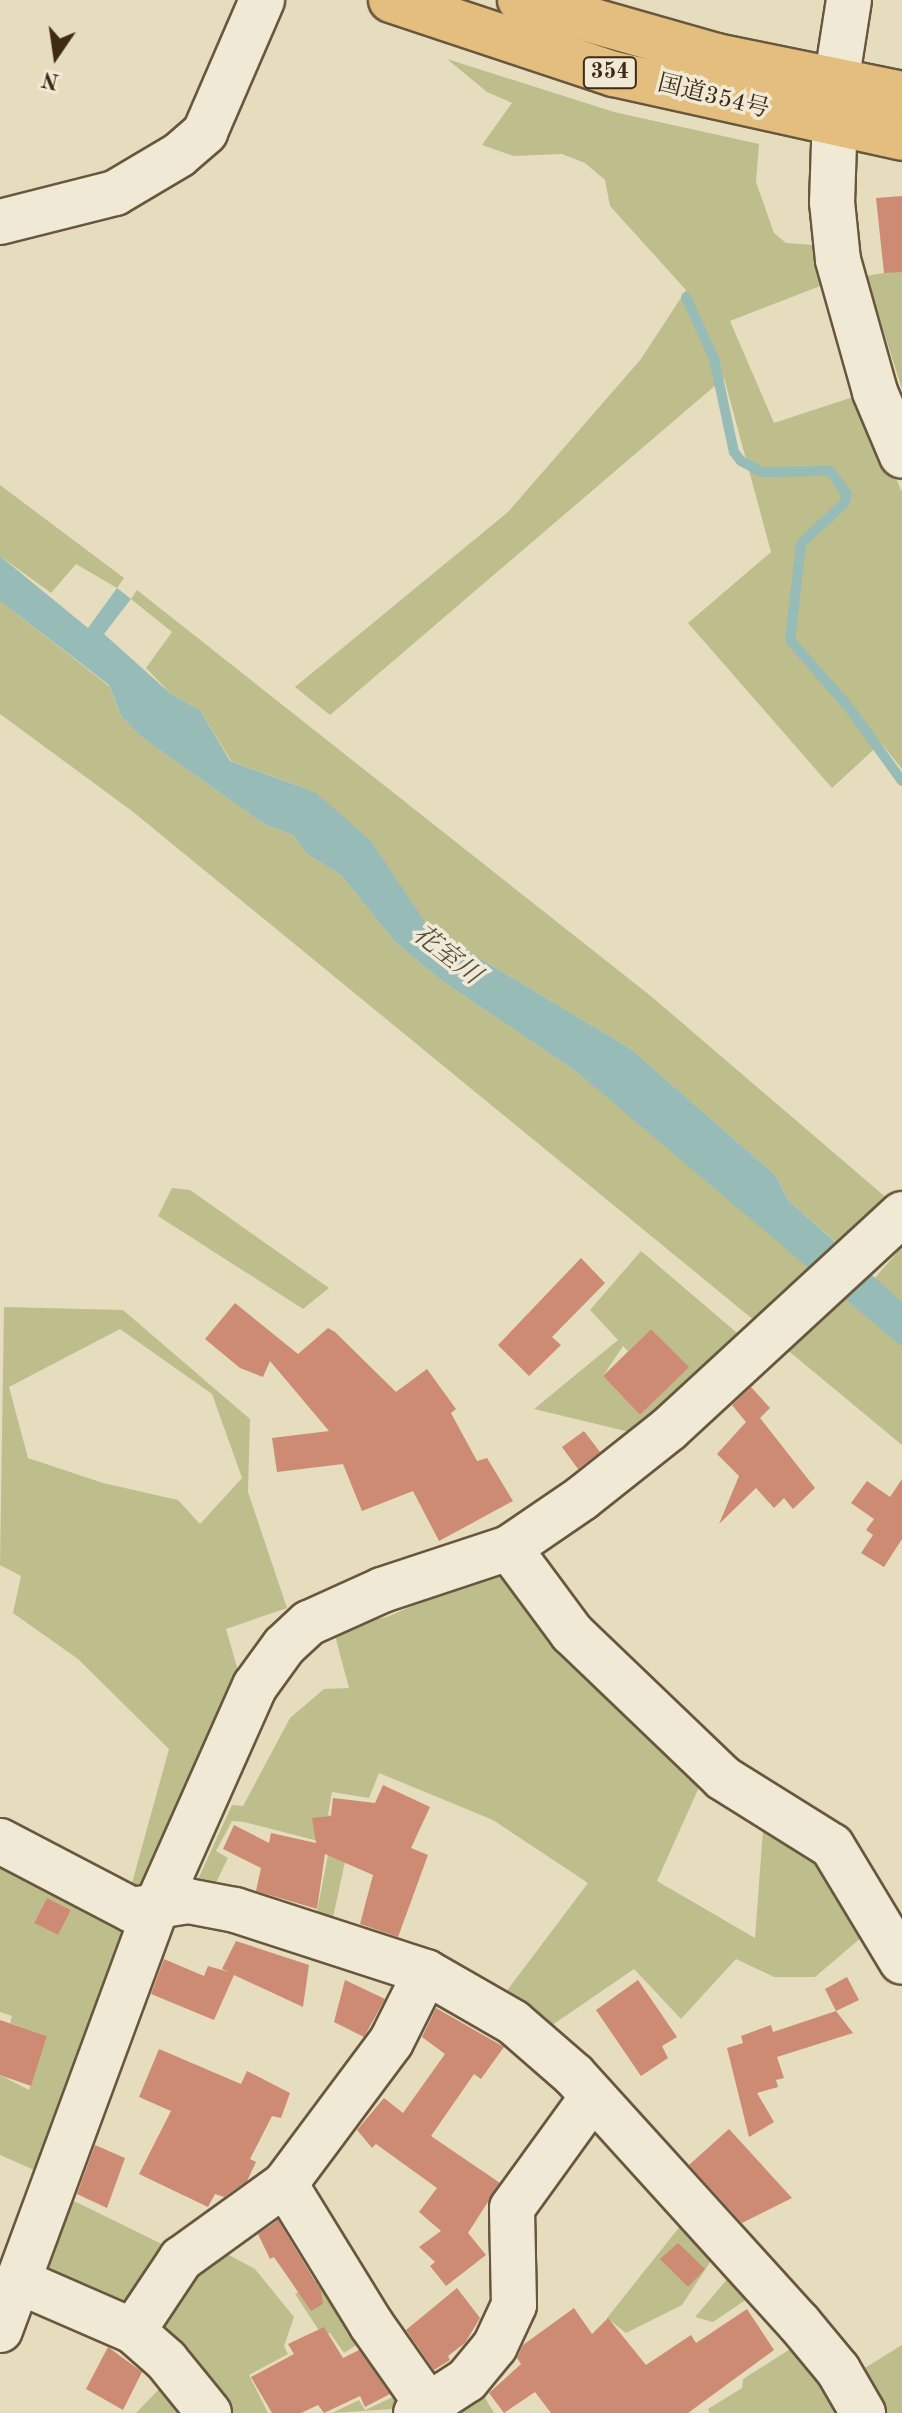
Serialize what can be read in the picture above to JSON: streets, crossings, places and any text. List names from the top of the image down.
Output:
{
  "streets": {
    "highway": ["354", "国道354号"]
  },
  "water": ["花室川"],
  "north": "bottom"
}
